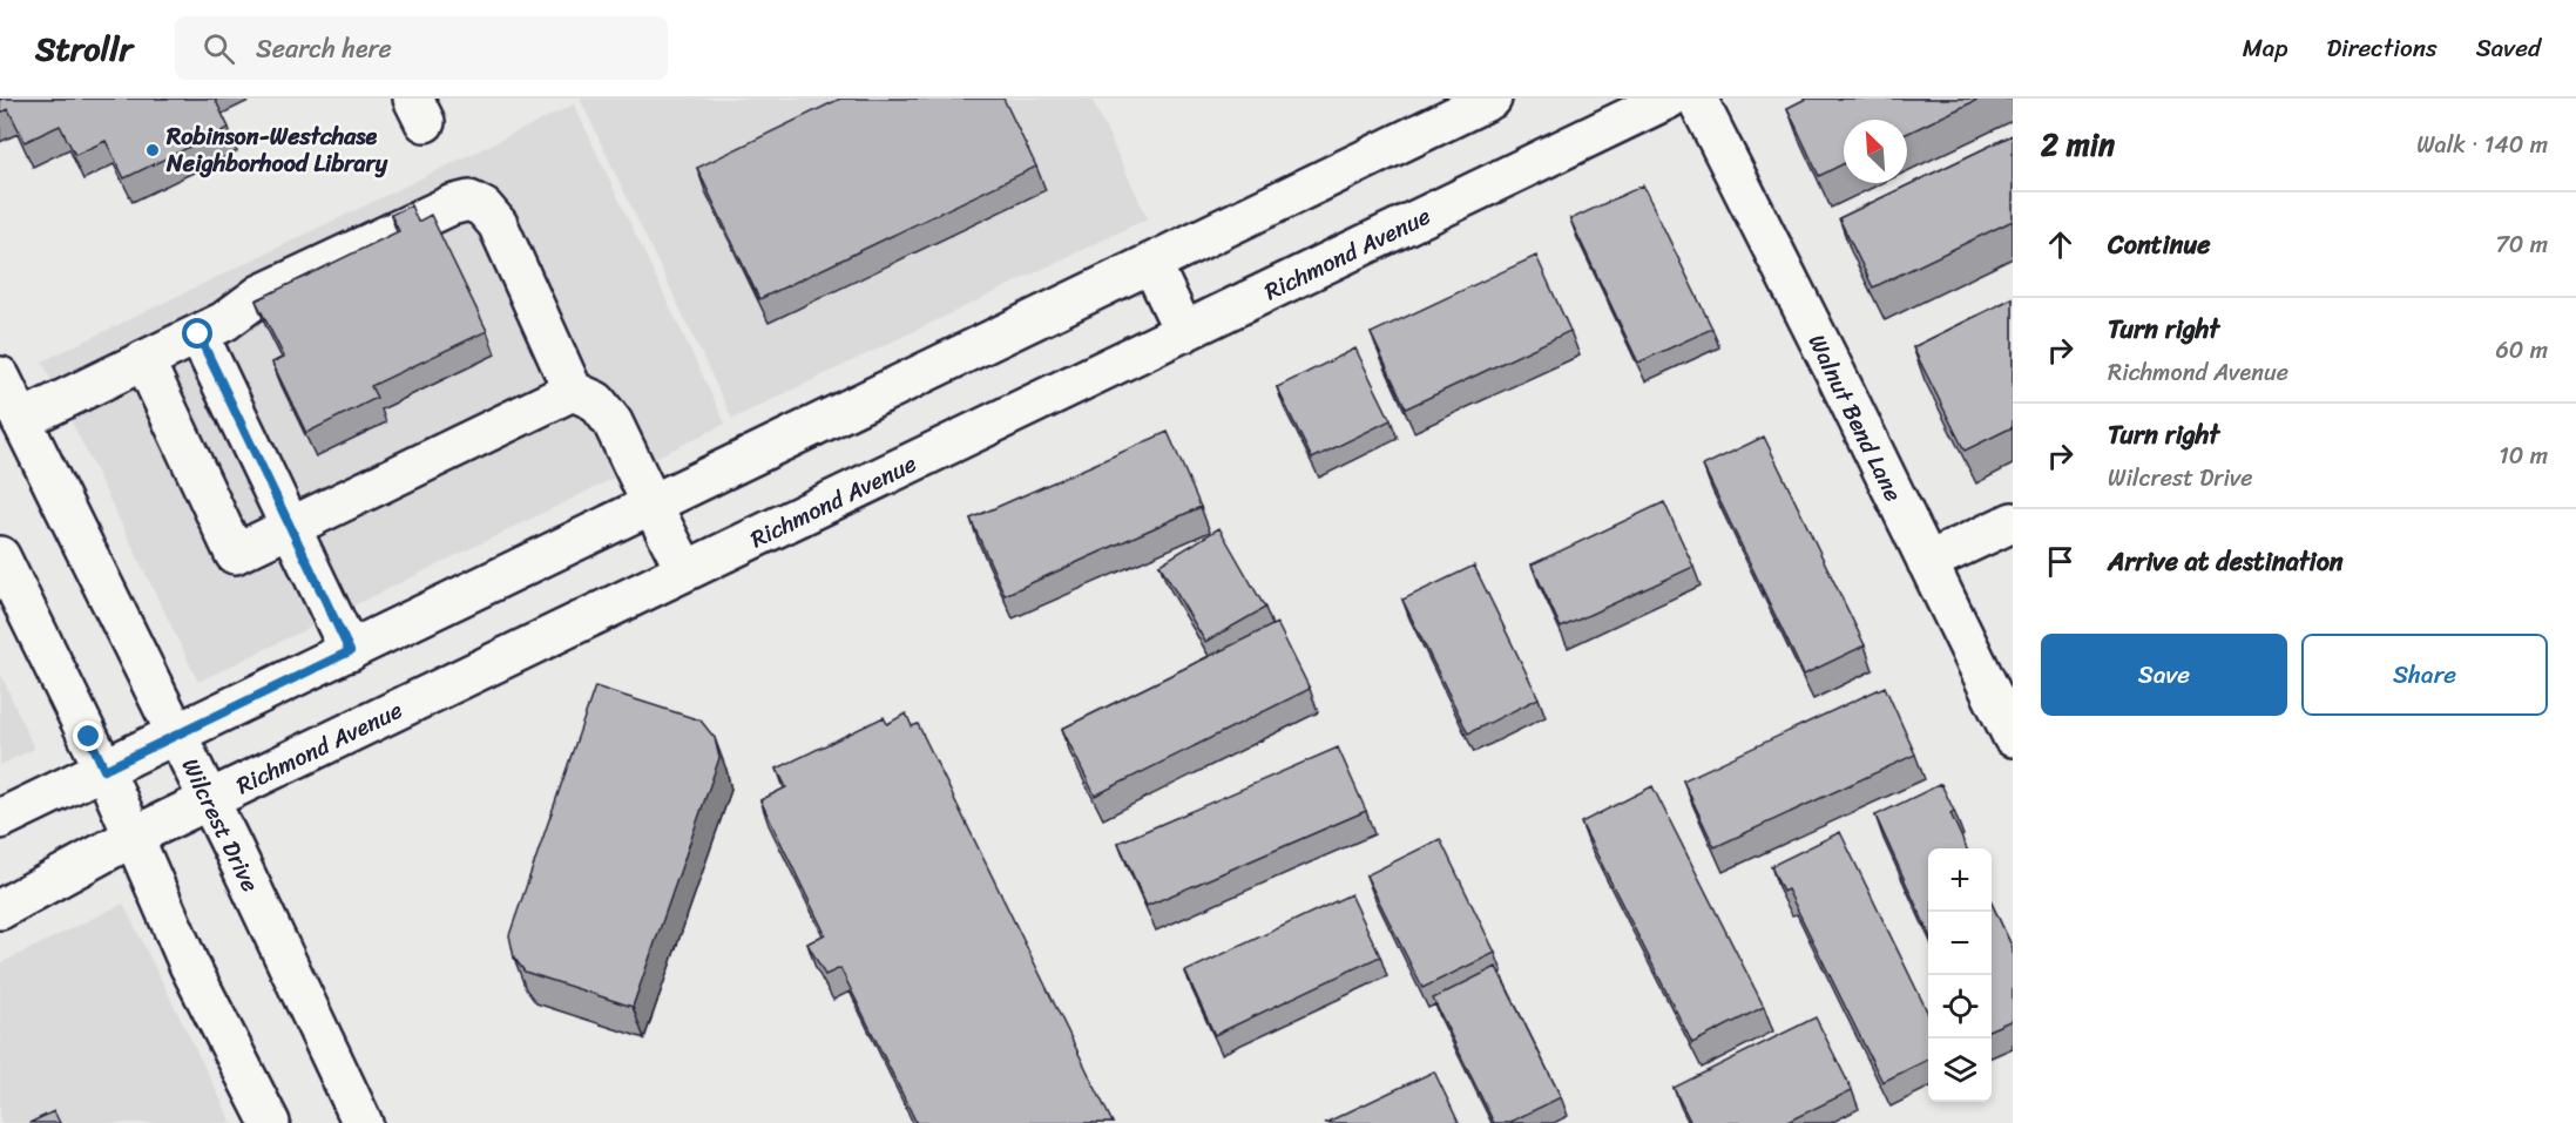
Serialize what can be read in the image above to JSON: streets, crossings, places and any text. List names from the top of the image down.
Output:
{
  "streets": {
    "main road": ["Richmond Avenue", "Walnut Bend Lane", "Wilcrest Drive"]
  },
  "crossings": [
    ["Richmond Avenue", "Wilcrest Drive"]
  ],
  "places": ["Robinson-Westchase Neighborhood Library"],
  "north": "top left",
  "page": {
    "header": "Strollr",
    "search": "Search here",
    "nav": ["Map", "Directions", "Saved"],
    "heading": ["2 min", "Walk · 140 m"],
    "list": [
      ["Continue", "70 m"],
      ["Turn right", "Richmond Avenue", "60 m"],
      ["Turn right", "Wilcrest Drive", "10 m"],
      "Arrive at destination"
    ],
    "buttons": ["Save", "Share"],
    "map_buttons": ["+", "−"]
  }
}
